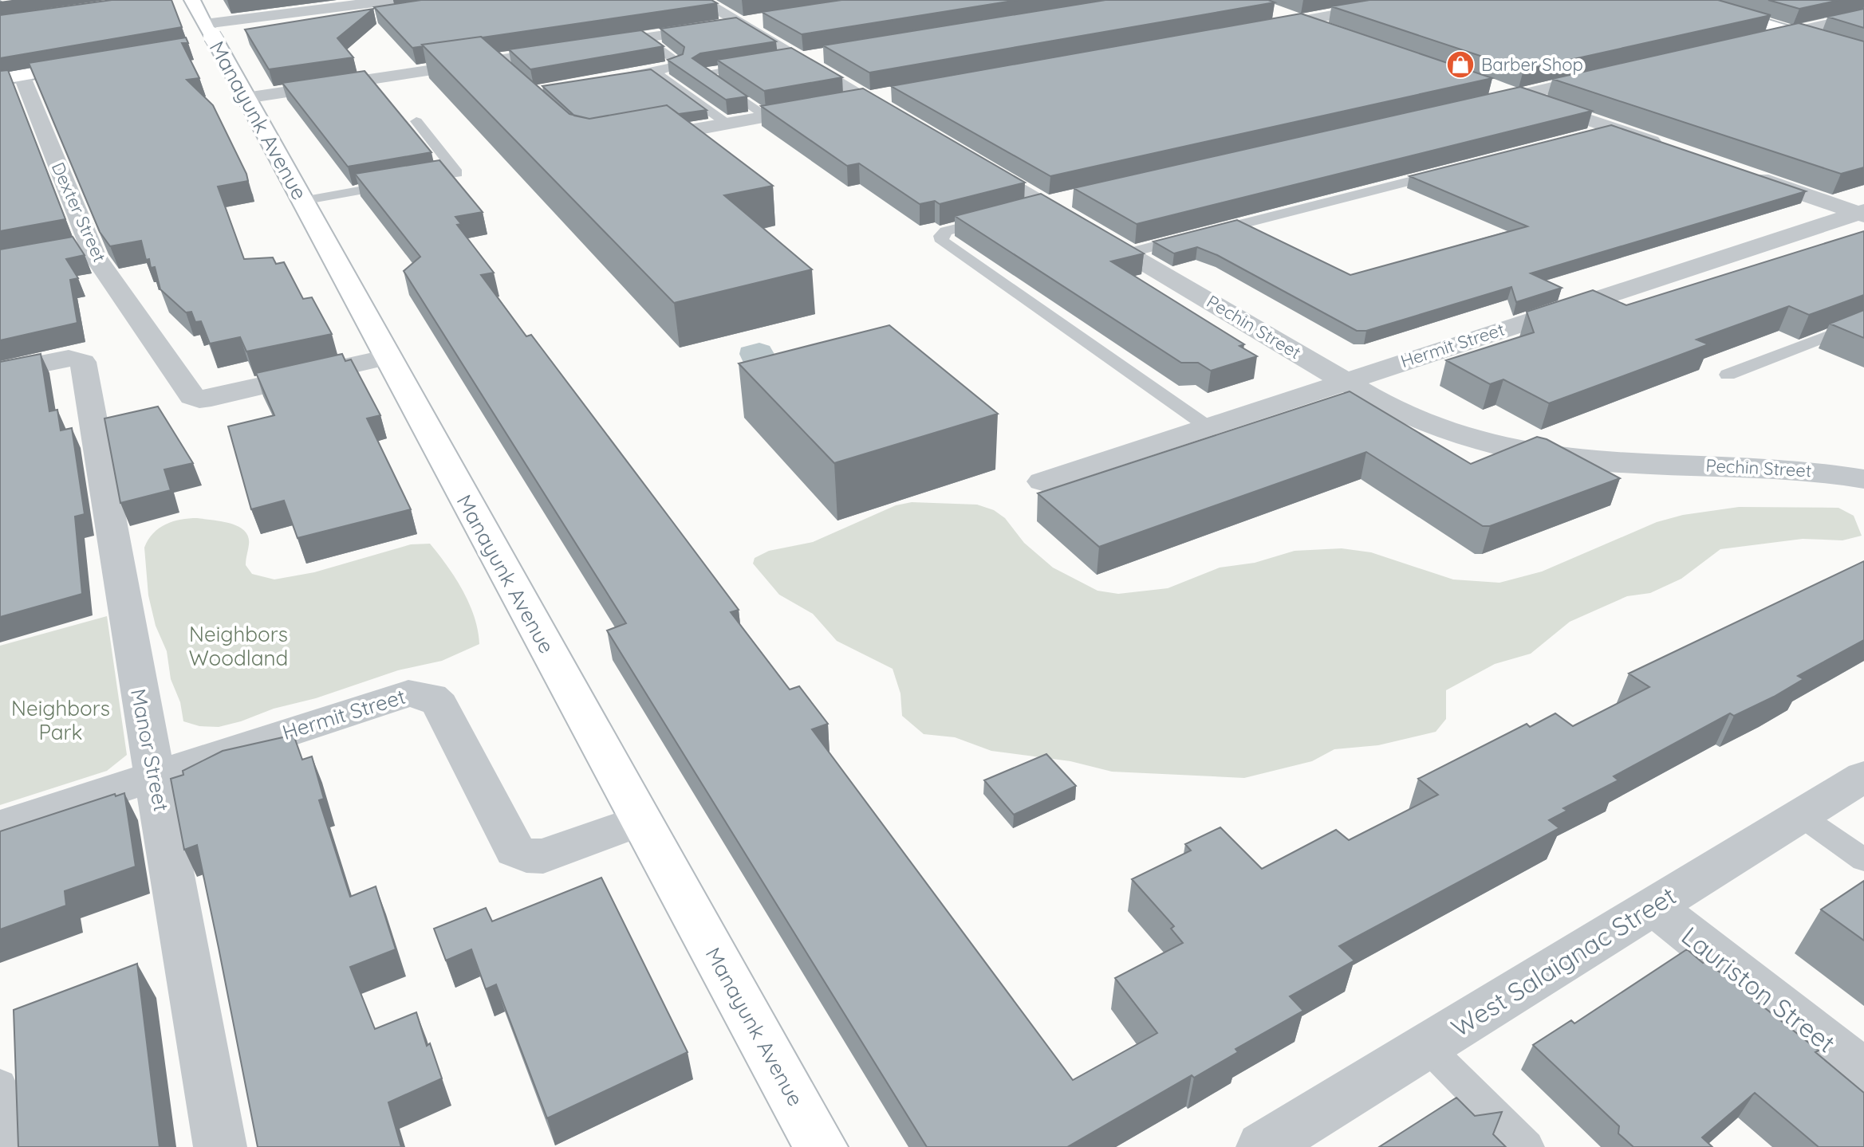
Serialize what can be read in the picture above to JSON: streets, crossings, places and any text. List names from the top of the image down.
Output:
{
  "streets": {
    "street": [
      "Manayunk Avenue",
      "Dexter Street",
      "Pechin Street",
      "Hermit Street",
      "Manor Street",
      "West Salaignac Street",
      "Lauriston Street"
    ]
  },
  "crossings": [
    ["Manayunk Avenue", "Dexter Street"],
    ["Manayunk Avenue", "Hermit Street"],
    ["Pechin Street", "Hermit Street"],
    ["Hermit Street", "Manor Street"],
    ["West Salaignac Street", "Lauriston Street"]
  ],
  "parks": ["Neighbors Woodland", "Neighbors Park"],
  "places": {
    "shop": ["Barber Shop"]
  }
}
